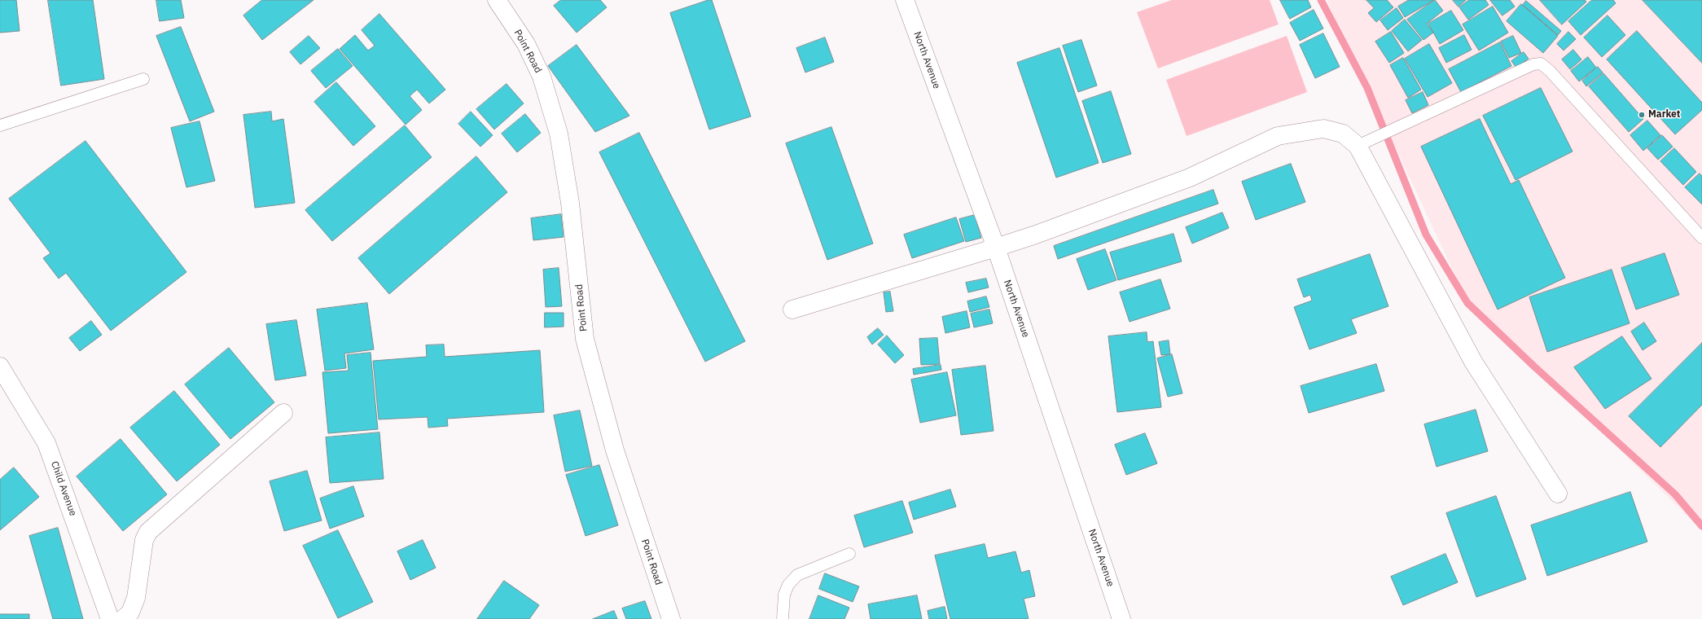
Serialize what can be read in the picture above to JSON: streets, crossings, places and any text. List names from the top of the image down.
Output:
{
  "streets": {
    "street": ["Point Road", "North Avenue", "Child Avenue"]
  },
  "places": ["Market"]
}
